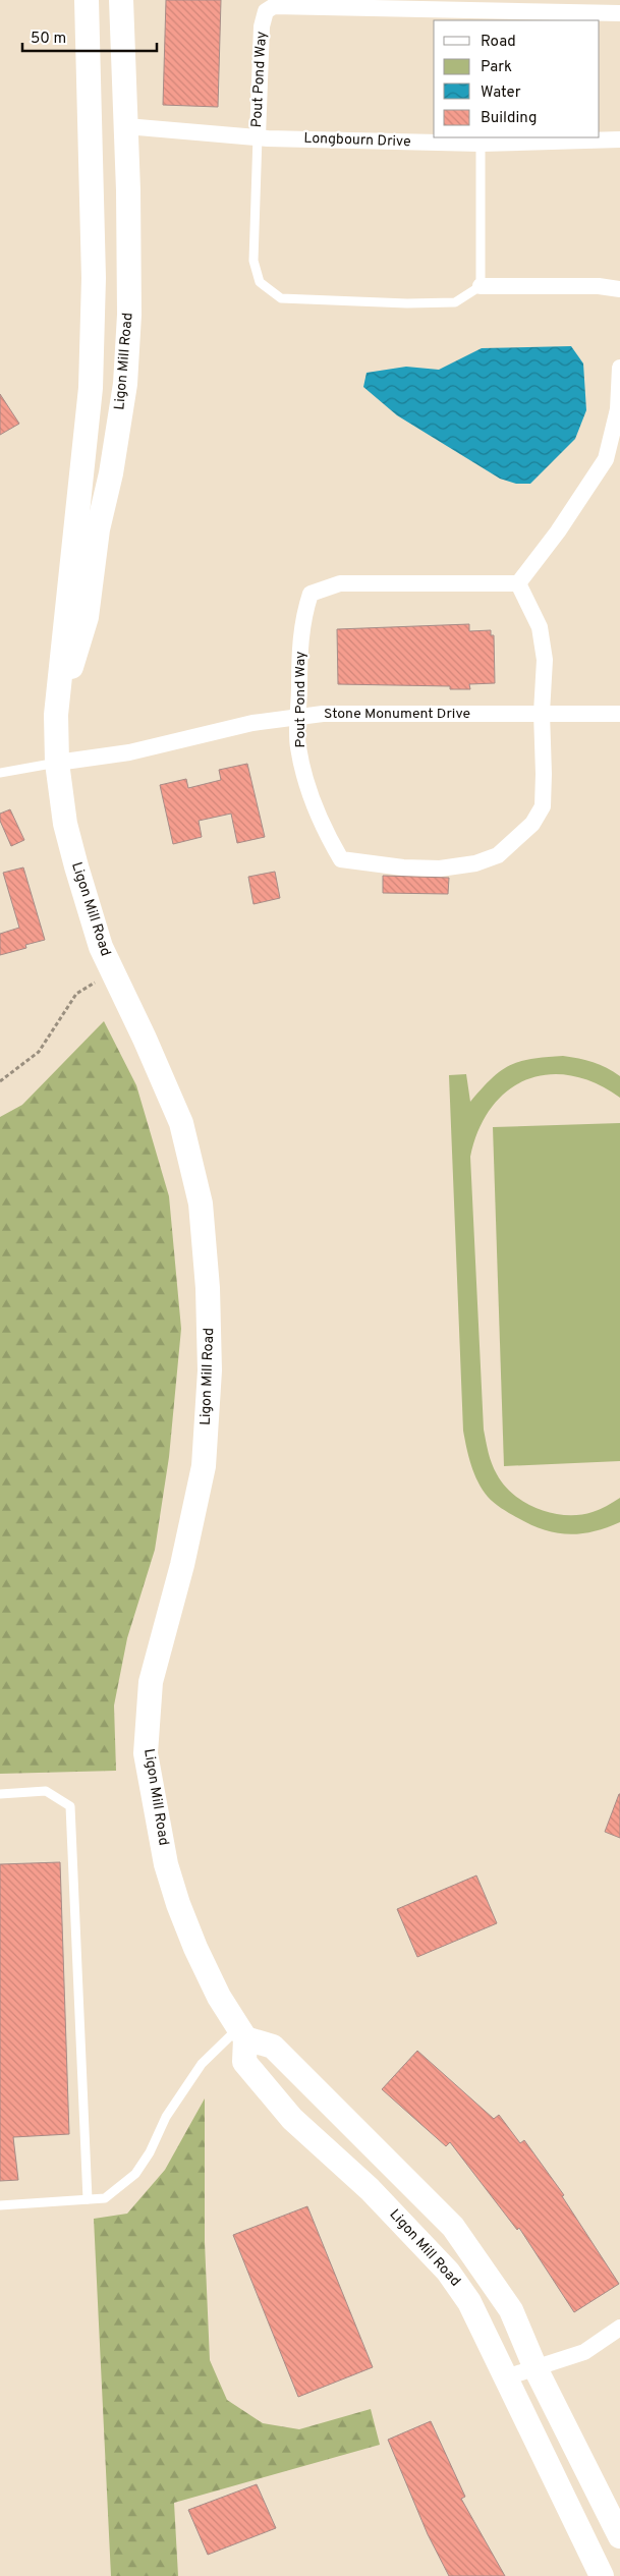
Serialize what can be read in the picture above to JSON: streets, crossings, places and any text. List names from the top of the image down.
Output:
{
  "streets": {
    "main road": ["Ligon Mill Road"],
    "street": ["Pout Pond Way", "Longbourn Drive", "Stone Monument Drive"]
  },
  "crossings": [
    ["Pout Pond Way", "Longbourn Drive"],
    ["Pout Pond Way", "Stone Monument Drive"],
    ["Longbourn Drive", "Ligon Mill Road"],
    ["Ligon Mill Road", "Stone Monument Drive"]
  ],
  "legend": [
    "Road",
    "Park",
    "Water",
    "Building"
  ],
  "scale_bar": "50 m"
}
